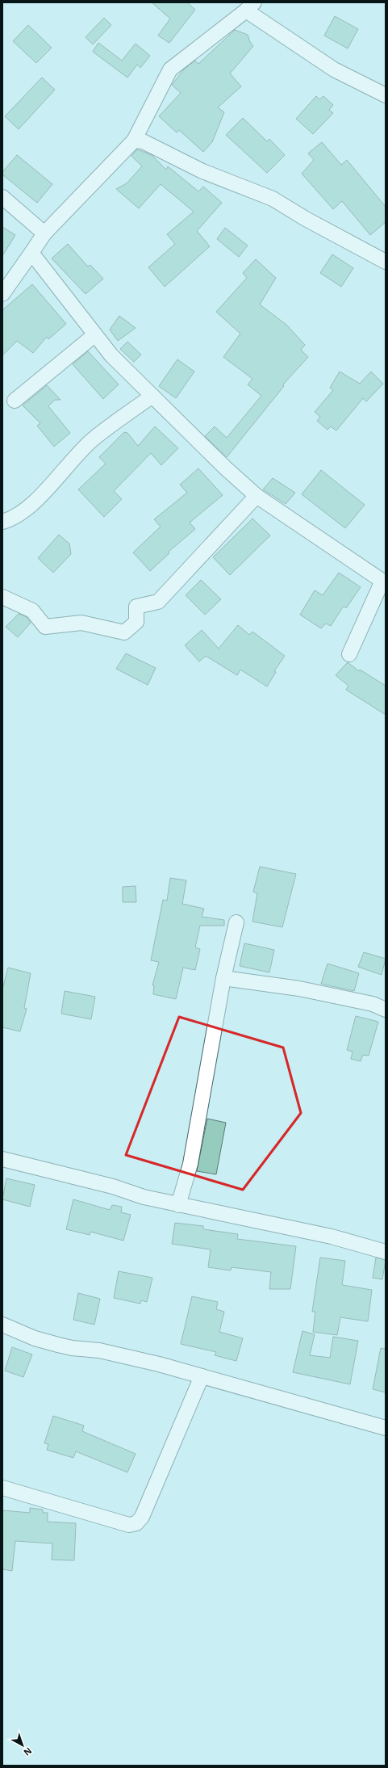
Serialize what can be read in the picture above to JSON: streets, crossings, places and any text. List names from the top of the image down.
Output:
{
  "north": "bottom right"
}
